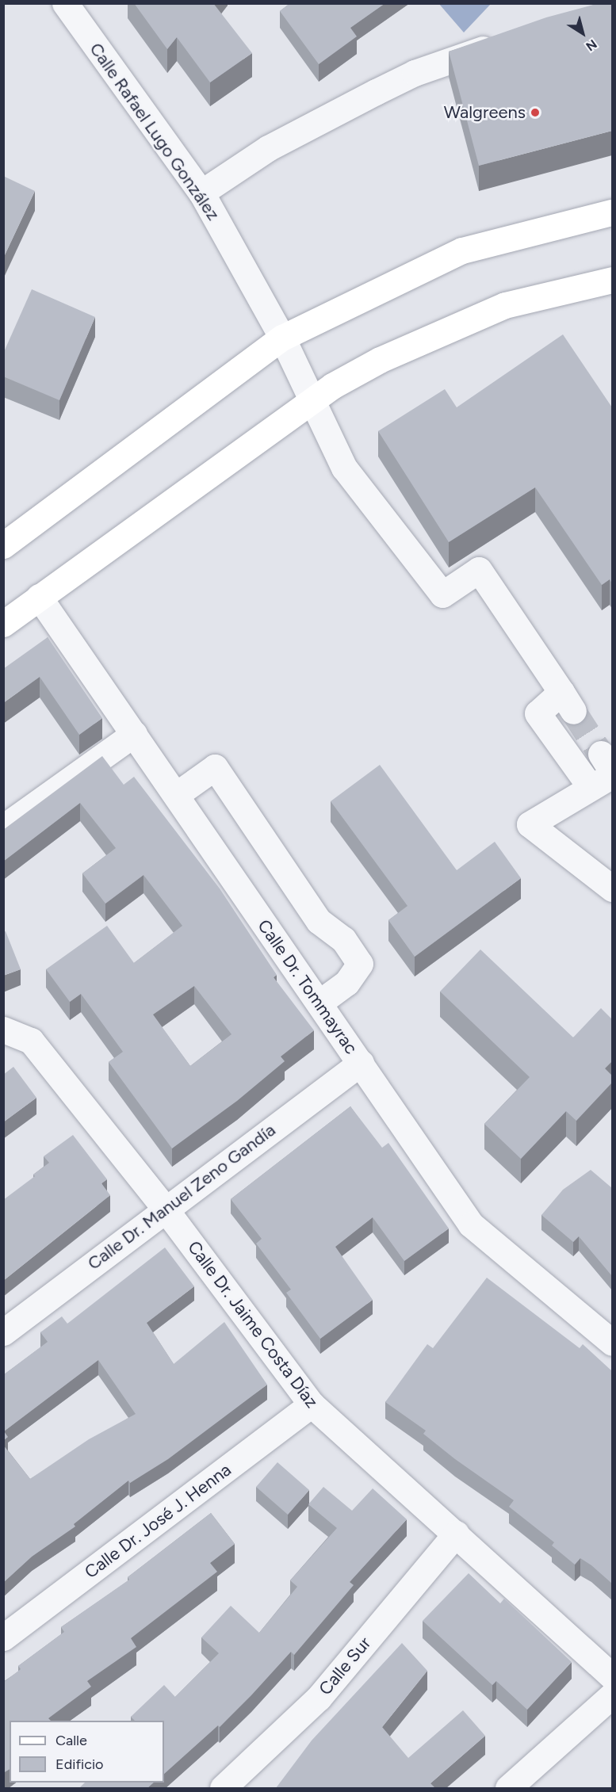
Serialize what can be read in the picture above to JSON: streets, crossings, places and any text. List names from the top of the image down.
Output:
{
  "streets": {
    "street": [
      "Calle Rafael Lugo González",
      "Calle Dr. Tommayrac",
      "Calle Dr. Manuel Zeno Gandía",
      "Calle Dr. Jaime Costa Díaz",
      "Calle Dr. José J. Henna",
      "Calle Sur"
    ]
  },
  "crossings": [
    ["Calle Dr. Tommayrac", "Calle Dr. Manuel Zeno Gandía"],
    ["Calle Dr. Manuel Zeno Gandía", "Calle Dr. Jaime Costa Díaz"],
    ["Calle Dr. Jaime Costa Díaz", "Calle Dr. José J. Henna"],
    ["Calle Dr. Jaime Costa Díaz", "Calle Sur"]
  ],
  "places": ["Walgreens"],
  "legend": ["Calle", "Edificio"],
  "north": "bottom right"
}
